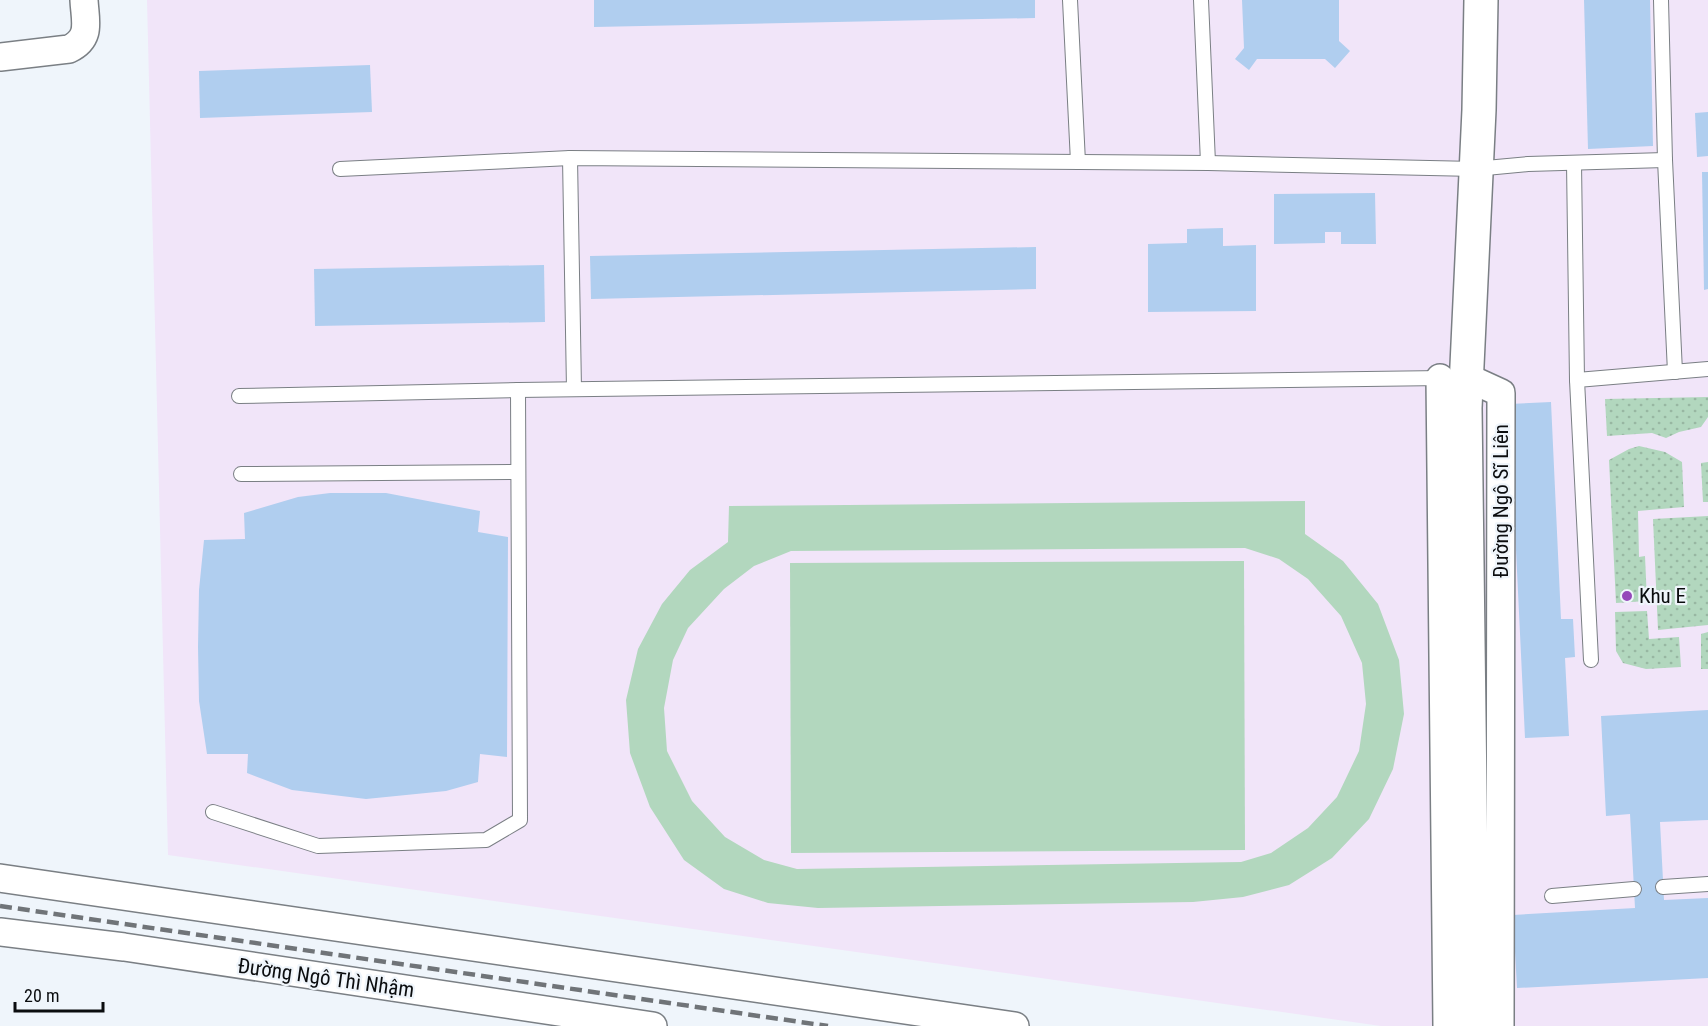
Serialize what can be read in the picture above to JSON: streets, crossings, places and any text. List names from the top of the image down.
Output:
{
  "streets": {
    "street": ["Đường Ngô Sĩ Liên", "Đường Ngô Thì Nhậm"]
  },
  "places": ["Khu E"],
  "scale_bar": "20 m"
}
